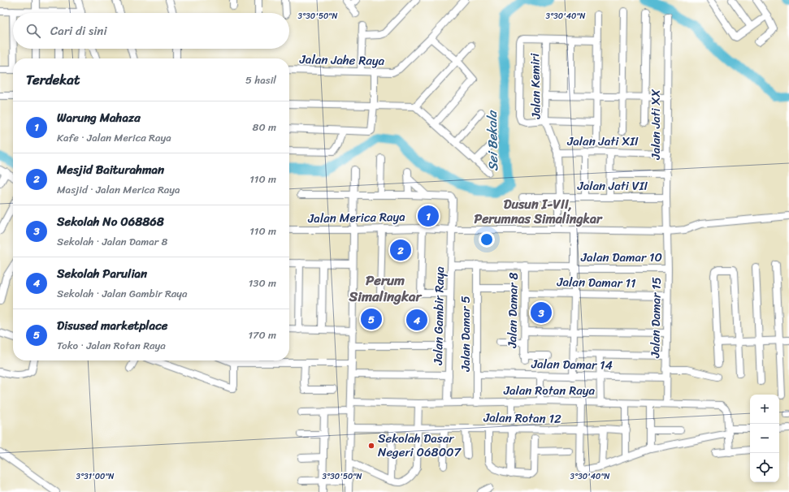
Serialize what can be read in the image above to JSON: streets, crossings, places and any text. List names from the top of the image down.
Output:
{
  "streets": {
    "street": [
      "Jalan Jahe Raya",
      "Jalan Kemiri",
      "Jalan Jati XX",
      "Jalan Jati XII",
      "Jalan Jati VII",
      "Jalan Merica Raya",
      "Jalan Damar 10",
      "Jalan Damar 11",
      "Jalan Damar 8",
      "Jalan Gambir Raya",
      "Jalan Damar 15",
      "Jalan Damar 5",
      "Jalan Damar 14",
      "Jalan Rotan Raya",
      "Jalan Rotan 12"
    ]
  },
  "crossings": [
    ["Jalan Kemiri", "Jalan Jati XII"],
    ["Jalan Kemiri", "Jalan Jati VII"],
    ["Jalan Kemiri", "Jalan Merica Raya"],
    ["Jalan Jati XX", "Jalan Jati XII"],
    ["Jalan Jati XX", "Jalan Jati VII"],
    ["Jalan Jati XX", "Jalan Merica Raya"],
    ["Jalan Jati XX", "Jalan Damar 15"],
    ["Jalan Merica Raya", "Jalan Gambir Raya"],
    ["Jalan Merica Raya", "Jalan Damar 15"],
    ["Jalan Damar 10", "Jalan Damar 8"],
    ["Jalan Damar 10", "Jalan Gambir Raya"],
    ["Jalan Damar 10", "Jalan Damar 15"],
    ["Jalan Damar 10", "Jalan Damar 5"],
    ["Jalan Damar 11", "Jalan Damar 8"],
    ["Jalan Damar 11", "Jalan Damar 15"],
    ["Jalan Gambir Raya", "Jalan Rotan Raya"],
    ["Jalan Damar 15", "Jalan Damar 14"],
    ["Jalan Damar 15", "Jalan Rotan Raya"],
    ["Jalan Damar 5", "Jalan Damar 14"],
    ["Jalan Damar 5", "Jalan Rotan Raya"]
  ],
  "districts": ["Dusun I-VII, Perumnas Simalingkar", "Perum Simalingkar"],
  "water": ["Sei Bekala"],
  "places": ["Sekolah Dasar Negeri 068007"],
  "page": {
    "search": "Cari di sini",
    "heading": ["Terdekat", "5 hasil"],
    "list": [
      {
        "mark": "1",
        "name": "Warung Mahaza",
        "note": "Kafe · Jalan Merica Raya",
        "value": "80 m"
      },
      {
        "mark": "2",
        "name": "Mesjid Baiturahman",
        "note": "Masjid · Jalan Merica Raya",
        "value": "110 m"
      },
      {
        "mark": "3",
        "name": "Sekolah No 068868",
        "note": "Sekolah · Jalan Damar 8",
        "value": "110 m"
      },
      {
        "mark": "4",
        "name": "Sekolah Parulian",
        "note": "Sekolah · Jalan Gambir Raya",
        "value": "130 m"
      },
      {
        "mark": "5",
        "name": "Disused marketplace",
        "note": "Toko · Jalan Rotan Raya",
        "value": "170 m"
      }
    ],
    "pins": [
      "1",
      "2",
      "3",
      "5",
      "4"
    ],
    "map_buttons": ["+", "−"]
  },
  "coordinates": ["3°30'50\"N", "3°30'40\"N", "3°31'00\"N"]
}
